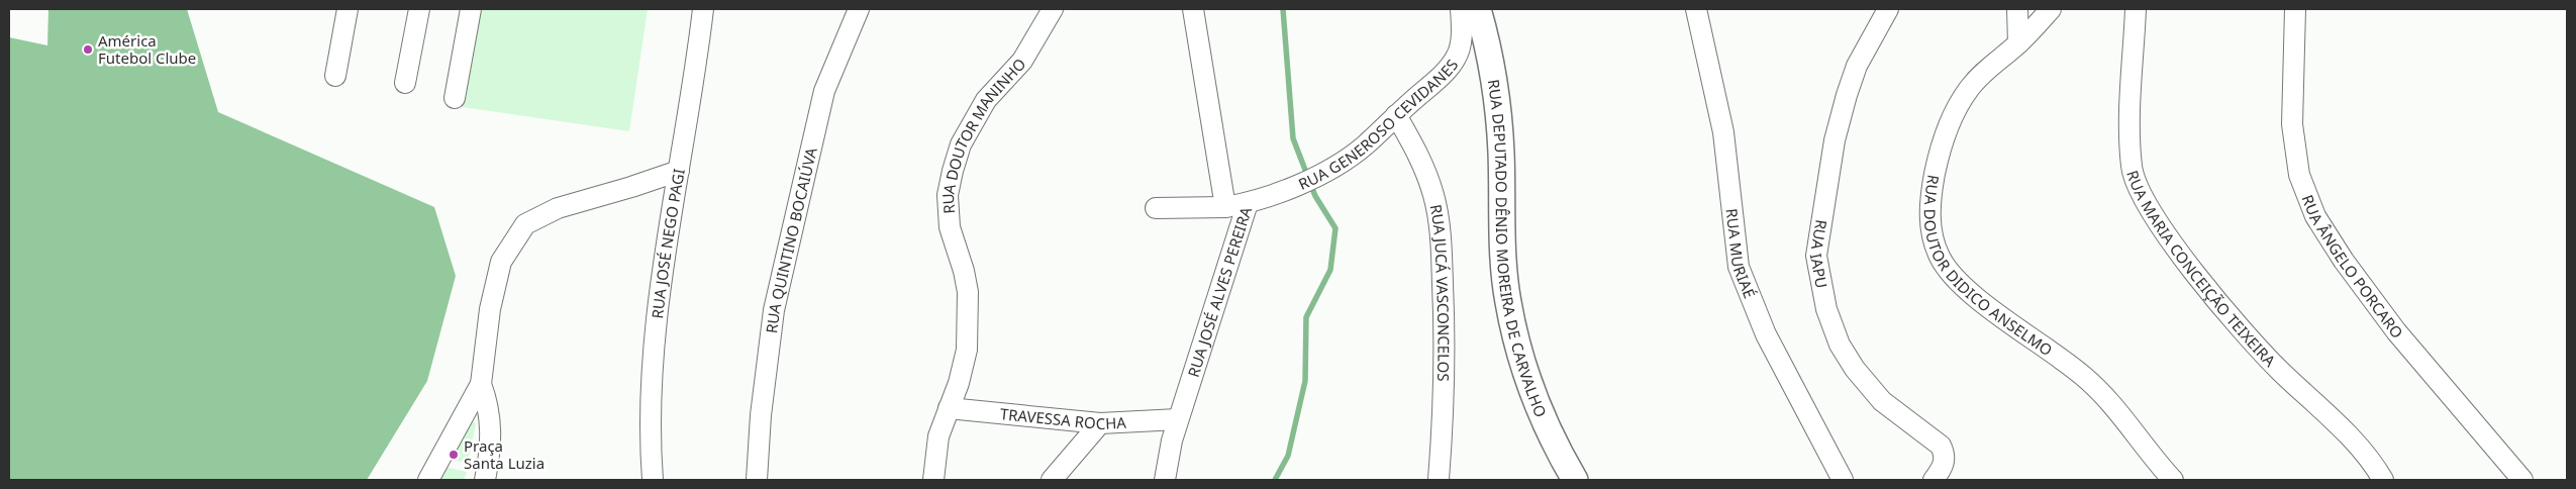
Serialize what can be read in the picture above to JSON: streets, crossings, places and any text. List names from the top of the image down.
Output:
{
  "streets": {
    "street": [
      "RUA GENEROSO CEVIDANES",
      "RUA DOUTOR MANINHO",
      "RUA QUINTINO BOCAIÚVA",
      "RUA JOSÉ NEGO PAGI",
      "RUA DEPUTADO DÊNIO MOREIRA DE CARVALHO",
      "RUA MURIAÉ",
      "RUA IAPU",
      "RUA DOUTOR DIDICO ANSELMO",
      "RUA MARIA CONCEIÇÃO TEIXEIRA",
      "RUA ÂNGELO PORCARO",
      "RUA JUCÁ VASCONCELOS",
      "RUA JOSÉ ALVES PEREIRA",
      "TRAVESSA ROCHA"
    ]
  },
  "crossings": [
    ["RUA GENEROSO CEVIDANES", "RUA JUCÁ VASCONCELOS"],
    ["RUA GENEROSO CEVIDANES", "RUA JOSÉ ALVES PEREIRA"],
    ["RUA DOUTOR MANINHO", "TRAVESSA ROCHA"],
    ["RUA JOSÉ ALVES PEREIRA", "TRAVESSA ROCHA"]
  ],
  "places": ["América Futebol Clube", "Praça Santa Luzia"]
}
